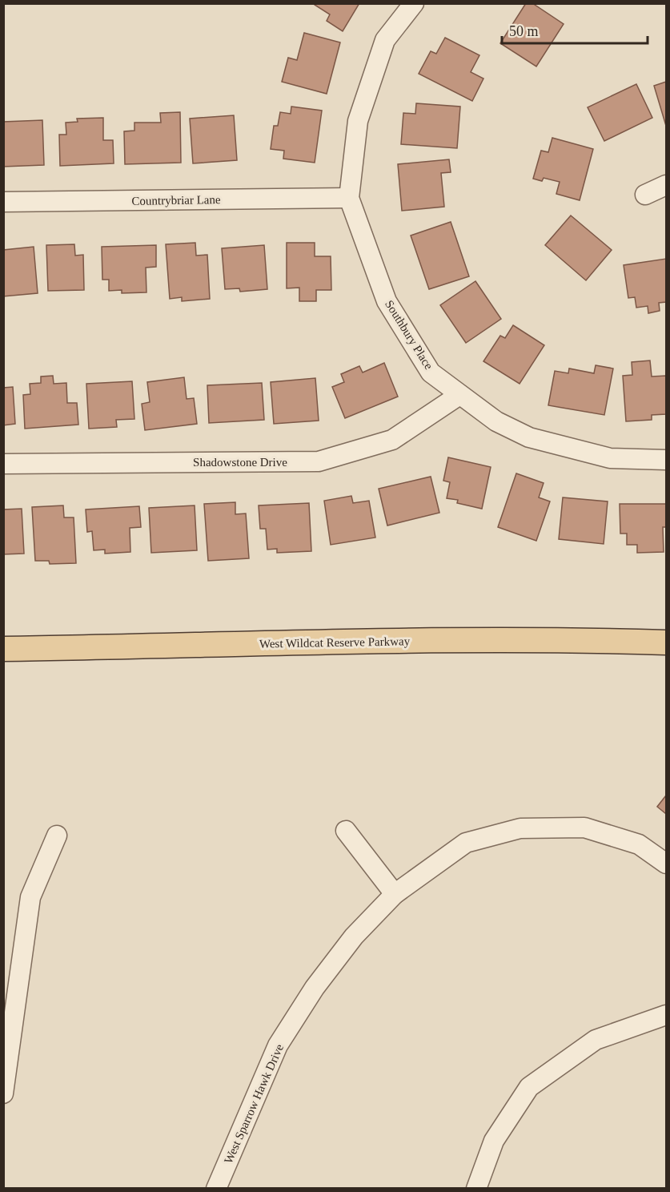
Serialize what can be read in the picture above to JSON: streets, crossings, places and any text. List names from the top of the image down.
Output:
{
  "streets": {
    "main road": ["West Wildcat Reserve Parkway"],
    "street": [
      "Countrybriar Lane",
      "Southbury Place",
      "Shadowstone Drive",
      "West Sparrow Hawk Drive"
    ]
  },
  "crossings": [
    ["Countrybriar Lane", "Southbury Place"],
    ["Southbury Place", "Shadowstone Drive"]
  ],
  "scale_bar": "50 m"
}
